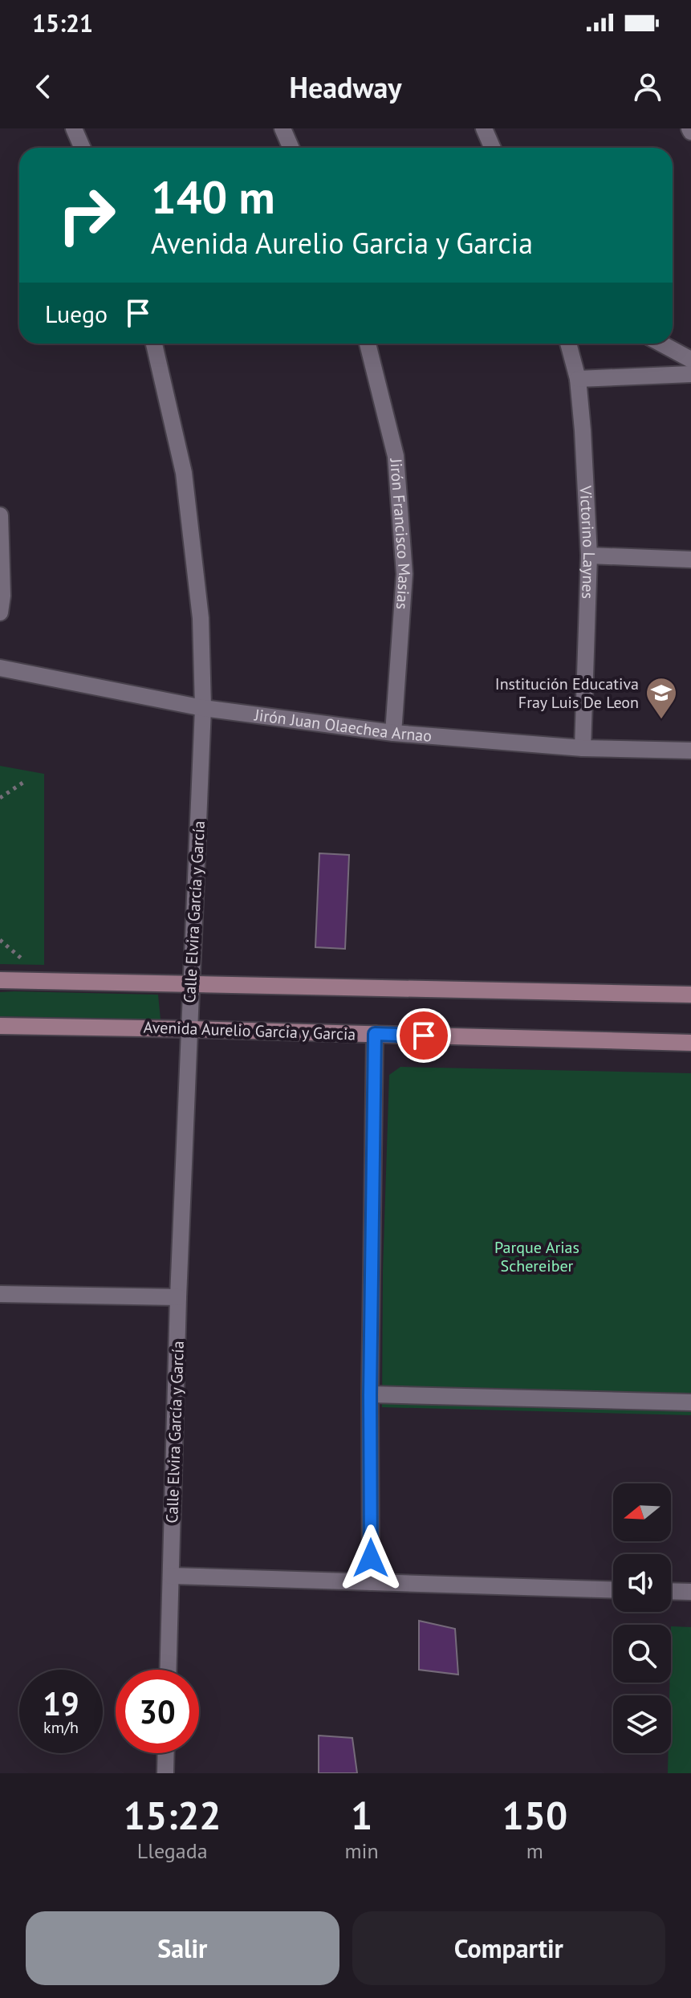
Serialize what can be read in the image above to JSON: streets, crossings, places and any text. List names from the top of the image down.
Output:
{
  "streets": {
    "main road": ["Avenida Aurelio Garcia y Garcia"],
    "street": [
      "Jirón Francisco Masias",
      "Victorino Laynes",
      "Jirón Juan Olaechea Arnao",
      "Calle Elvira García y García"
    ]
  },
  "crossings": [
    ["Jirón Francisco Masias", "Jirón Juan Olaechea Arnao"],
    ["Victorino Laynes", "Jirón Juan Olaechea Arnao"],
    ["Jirón Juan Olaechea Arnao", "Calle Elvira García y García"],
    ["Calle Elvira García y García", "Avenida Aurelio Garcia y Garcia"]
  ],
  "parks": ["Parque Arias Schereiber"],
  "places": {
    "school or university": ["Institución Educativa Fray Luis De Leon"]
  },
  "north": "left",
  "page": {
    "status": "15:21",
    "header": "Headway",
    "turn": ["140 m", "Avenida Aurelio Garcia y Garcia"],
    "then": "Luego",
    "speed": "19 km/h",
    "limit": "30",
    "eta": [
      "15:22",
      "Llegada",
      "1",
      "min",
      "150",
      "m"
    ],
    "buttons": ["Salir", "Compartir"]
  }
}
